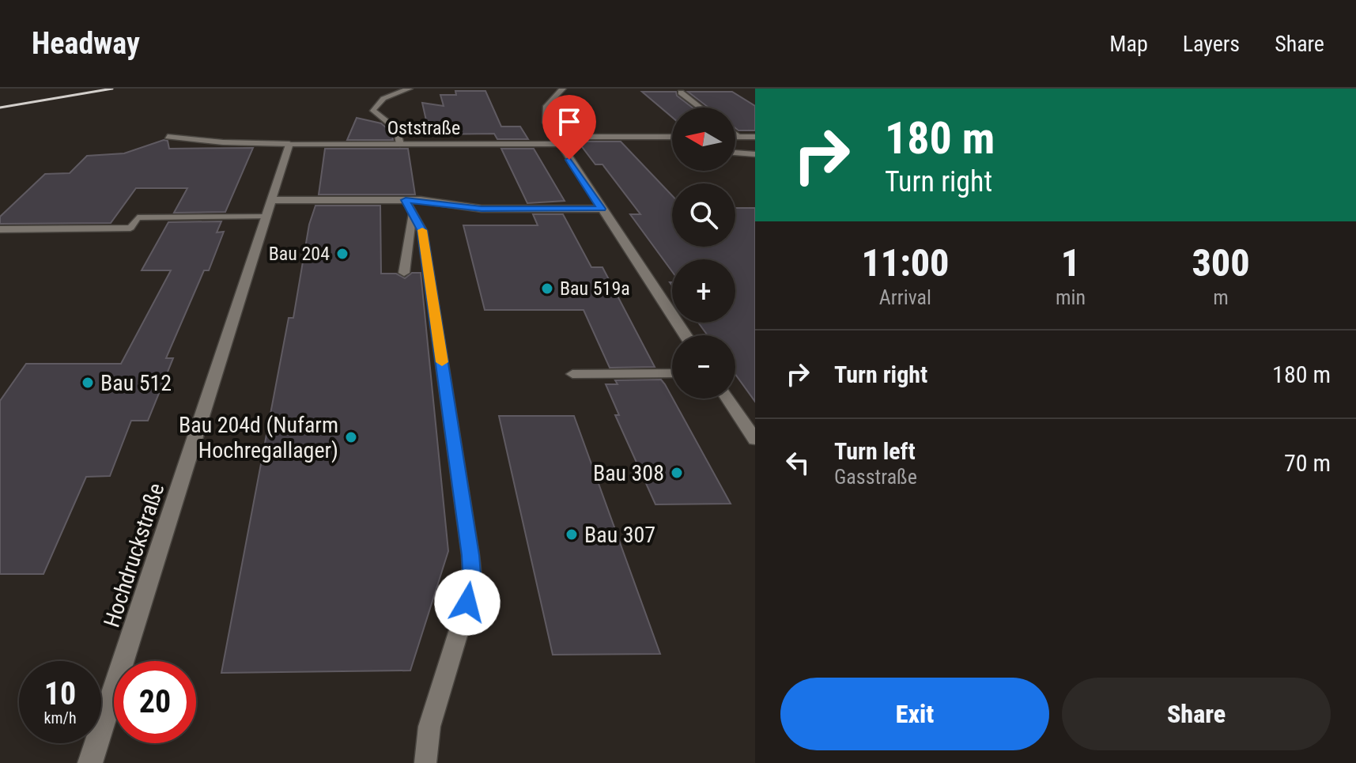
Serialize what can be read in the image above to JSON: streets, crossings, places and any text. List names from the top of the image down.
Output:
{
  "streets": {
    "street": ["Oststraße", "Hochdruckstraße"]
  },
  "crossings": [
    ["Oststraße", "Hochdruckstraße"]
  ],
  "places": [
    "Bau 204",
    "Bau 519a",
    "Bau 512",
    "Bau 204d (Nufarm Hochregallager)",
    "Bau 308",
    "Bau 307"
  ],
  "north": "left",
  "page": {
    "header": "Headway",
    "nav": ["Map", "Layers", "Share"],
    "turn": ["180 m", "Turn right"],
    "map_buttons": ["+", "−"],
    "eta": [
      "11:00",
      "Arrival",
      "1",
      "min",
      "300",
      "m"
    ],
    "list": [
      {
        "name": "Turn right",
        "value": "180 m"
      },
      {
        "name": "Turn left",
        "note": "Gasstraße",
        "value": "70 m"
      }
    ],
    "speed": "10 km/h",
    "limit": "20",
    "buttons": ["Exit", "Share"]
  }
}
